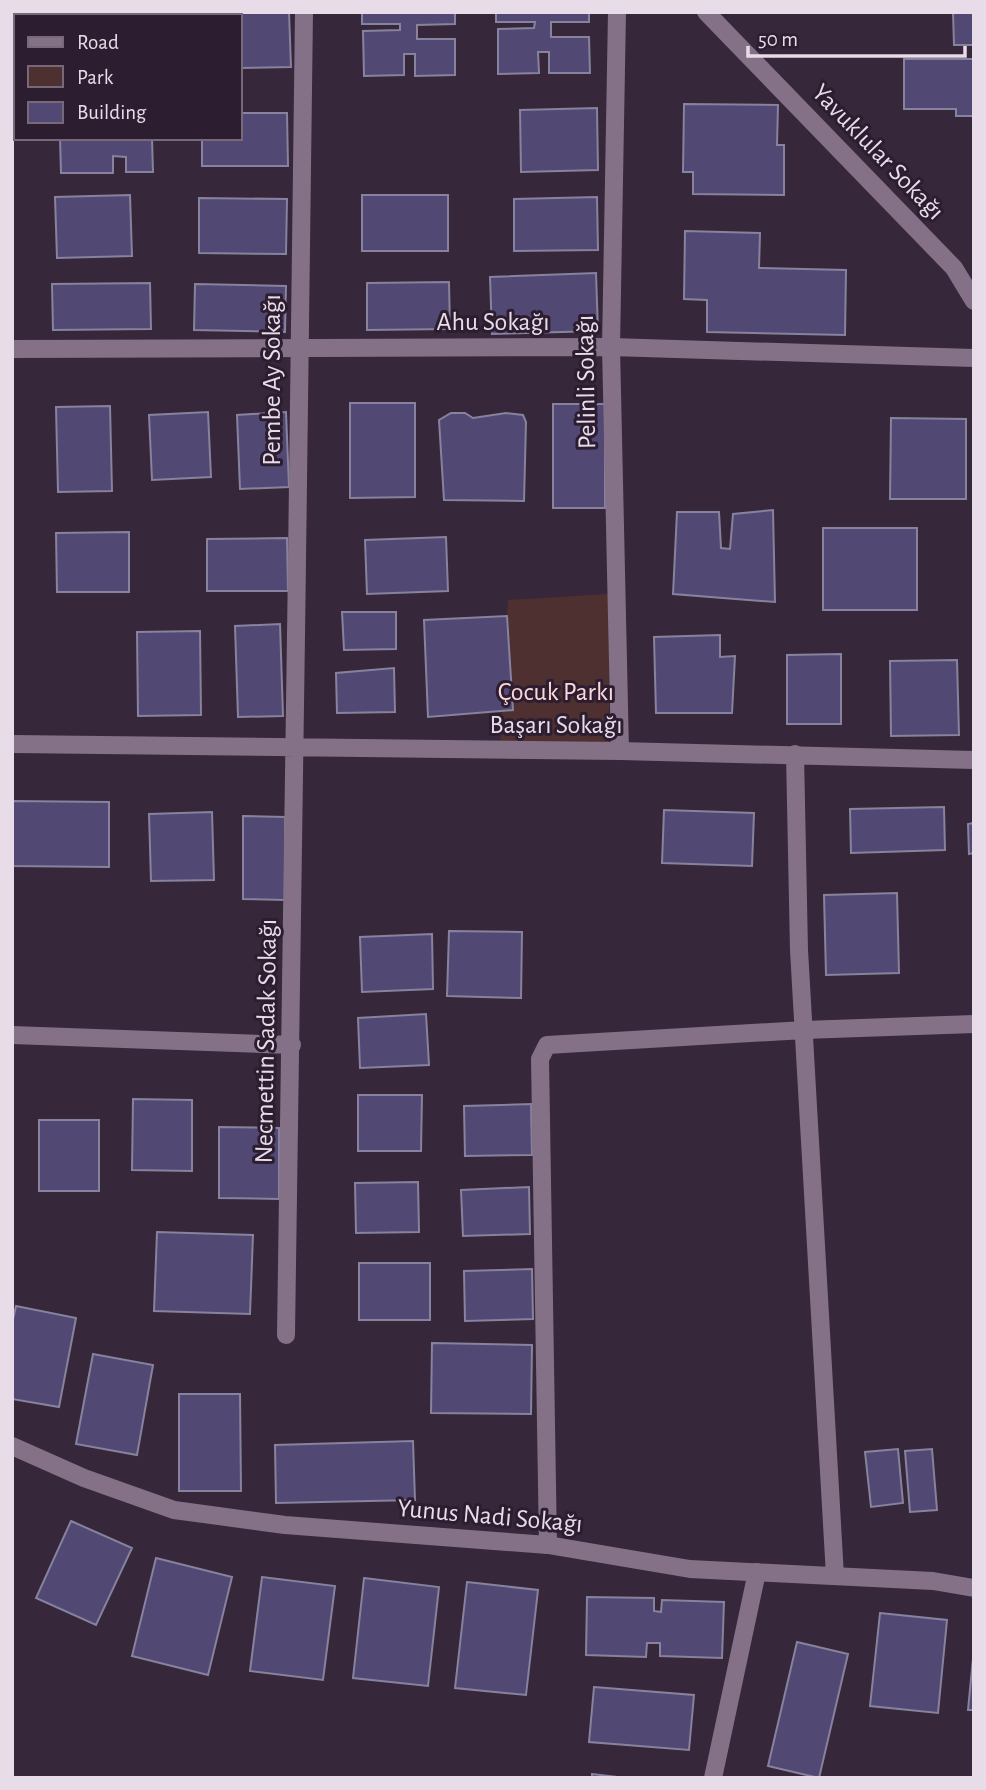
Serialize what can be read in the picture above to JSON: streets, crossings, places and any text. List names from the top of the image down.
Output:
{
  "streets": {
    "street": [
      "Yavuklular Sokağı",
      "Ahu Sokağı",
      "Pembe Ay Sokağı",
      "Pelinli Sokağı",
      "Başarı Sokağı",
      "Necmettin Sadak Sokağı",
      "Yunus Nadi Sokağı"
    ]
  },
  "crossings": [
    ["Ahu Sokağı", "Pembe Ay Sokağı"],
    ["Ahu Sokağı", "Pelinli Sokağı"],
    ["Pembe Ay Sokağı", "Başarı Sokağı"],
    ["Pembe Ay Sokağı", "Necmettin Sadak Sokağı"],
    ["Pelinli Sokağı", "Başarı Sokağı"],
    ["Başarı Sokağı", "Necmettin Sadak Sokağı"]
  ],
  "parks": ["Çocuk Parkı"],
  "legend": ["Road", "Park", "Building"],
  "scale_bar": "50 m"
}
